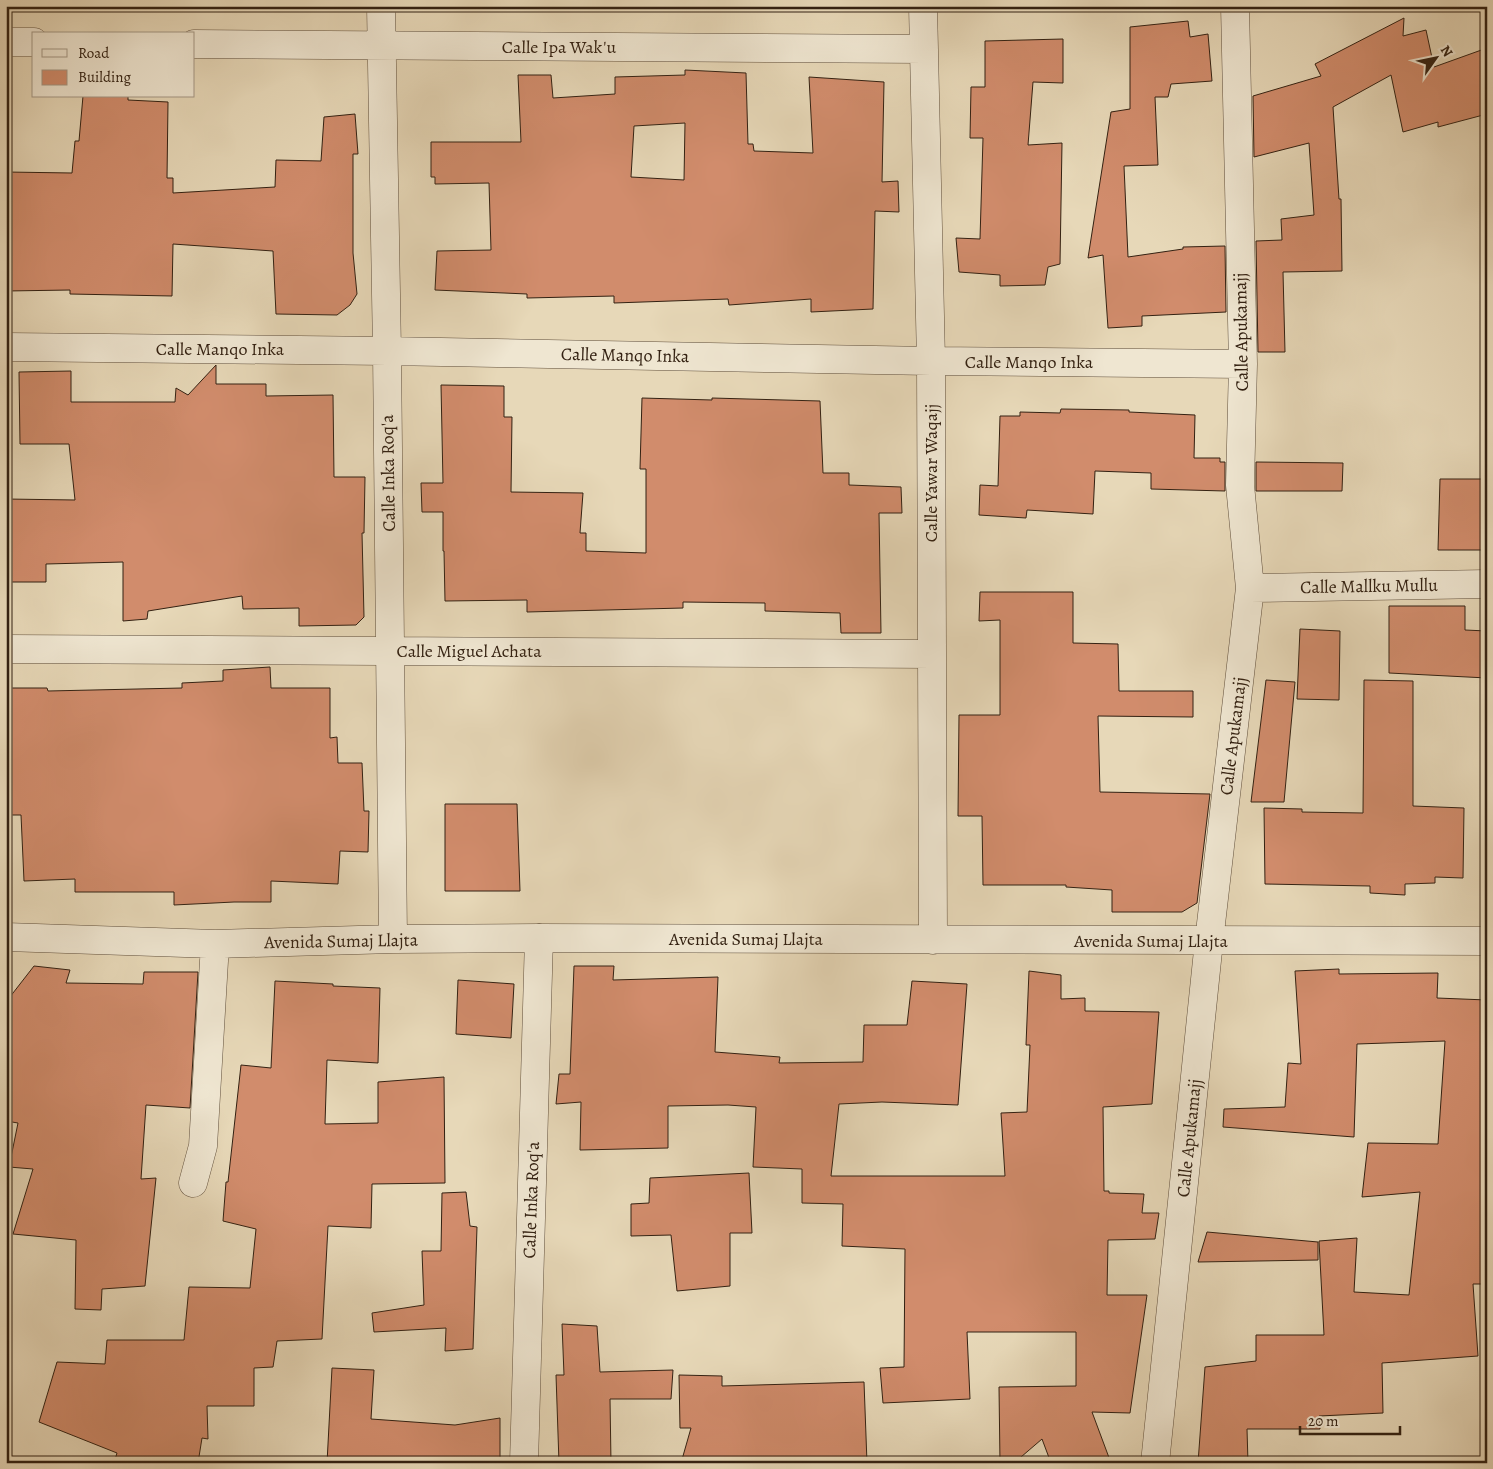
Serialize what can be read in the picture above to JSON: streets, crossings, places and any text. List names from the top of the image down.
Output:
{
  "streets": {
    "street": [
      "Calle Ipa Wak'u",
      "Calle Apukamajj",
      "Calle Manqo Inka",
      "Calle Inka Roq'a",
      "Calle Yawar Waqajj",
      "Calle Mallku Mullu",
      "Calle Miguel Achata",
      "Avenida Sumaj Llajta"
    ]
  },
  "crossings": [
    ["Calle Ipa Wak'u", "Calle Inka Roq'a"],
    ["Calle Ipa Wak'u", "Calle Yawar Waqajj"],
    ["Calle Apukamajj", "Calle Manqo Inka"],
    ["Calle Apukamajj", "Calle Mallku Mullu"],
    ["Calle Apukamajj", "Avenida Sumaj Llajta"],
    ["Calle Manqo Inka", "Calle Inka Roq'a"],
    ["Calle Manqo Inka", "Calle Yawar Waqajj"],
    ["Calle Inka Roq'a", "Calle Miguel Achata"],
    ["Calle Inka Roq'a", "Avenida Sumaj Llajta"],
    ["Calle Yawar Waqajj", "Calle Miguel Achata"],
    ["Calle Yawar Waqajj", "Avenida Sumaj Llajta"]
  ],
  "legend": ["Road", "Building"],
  "scale_bar": "20 m",
  "north": "top right"
}
